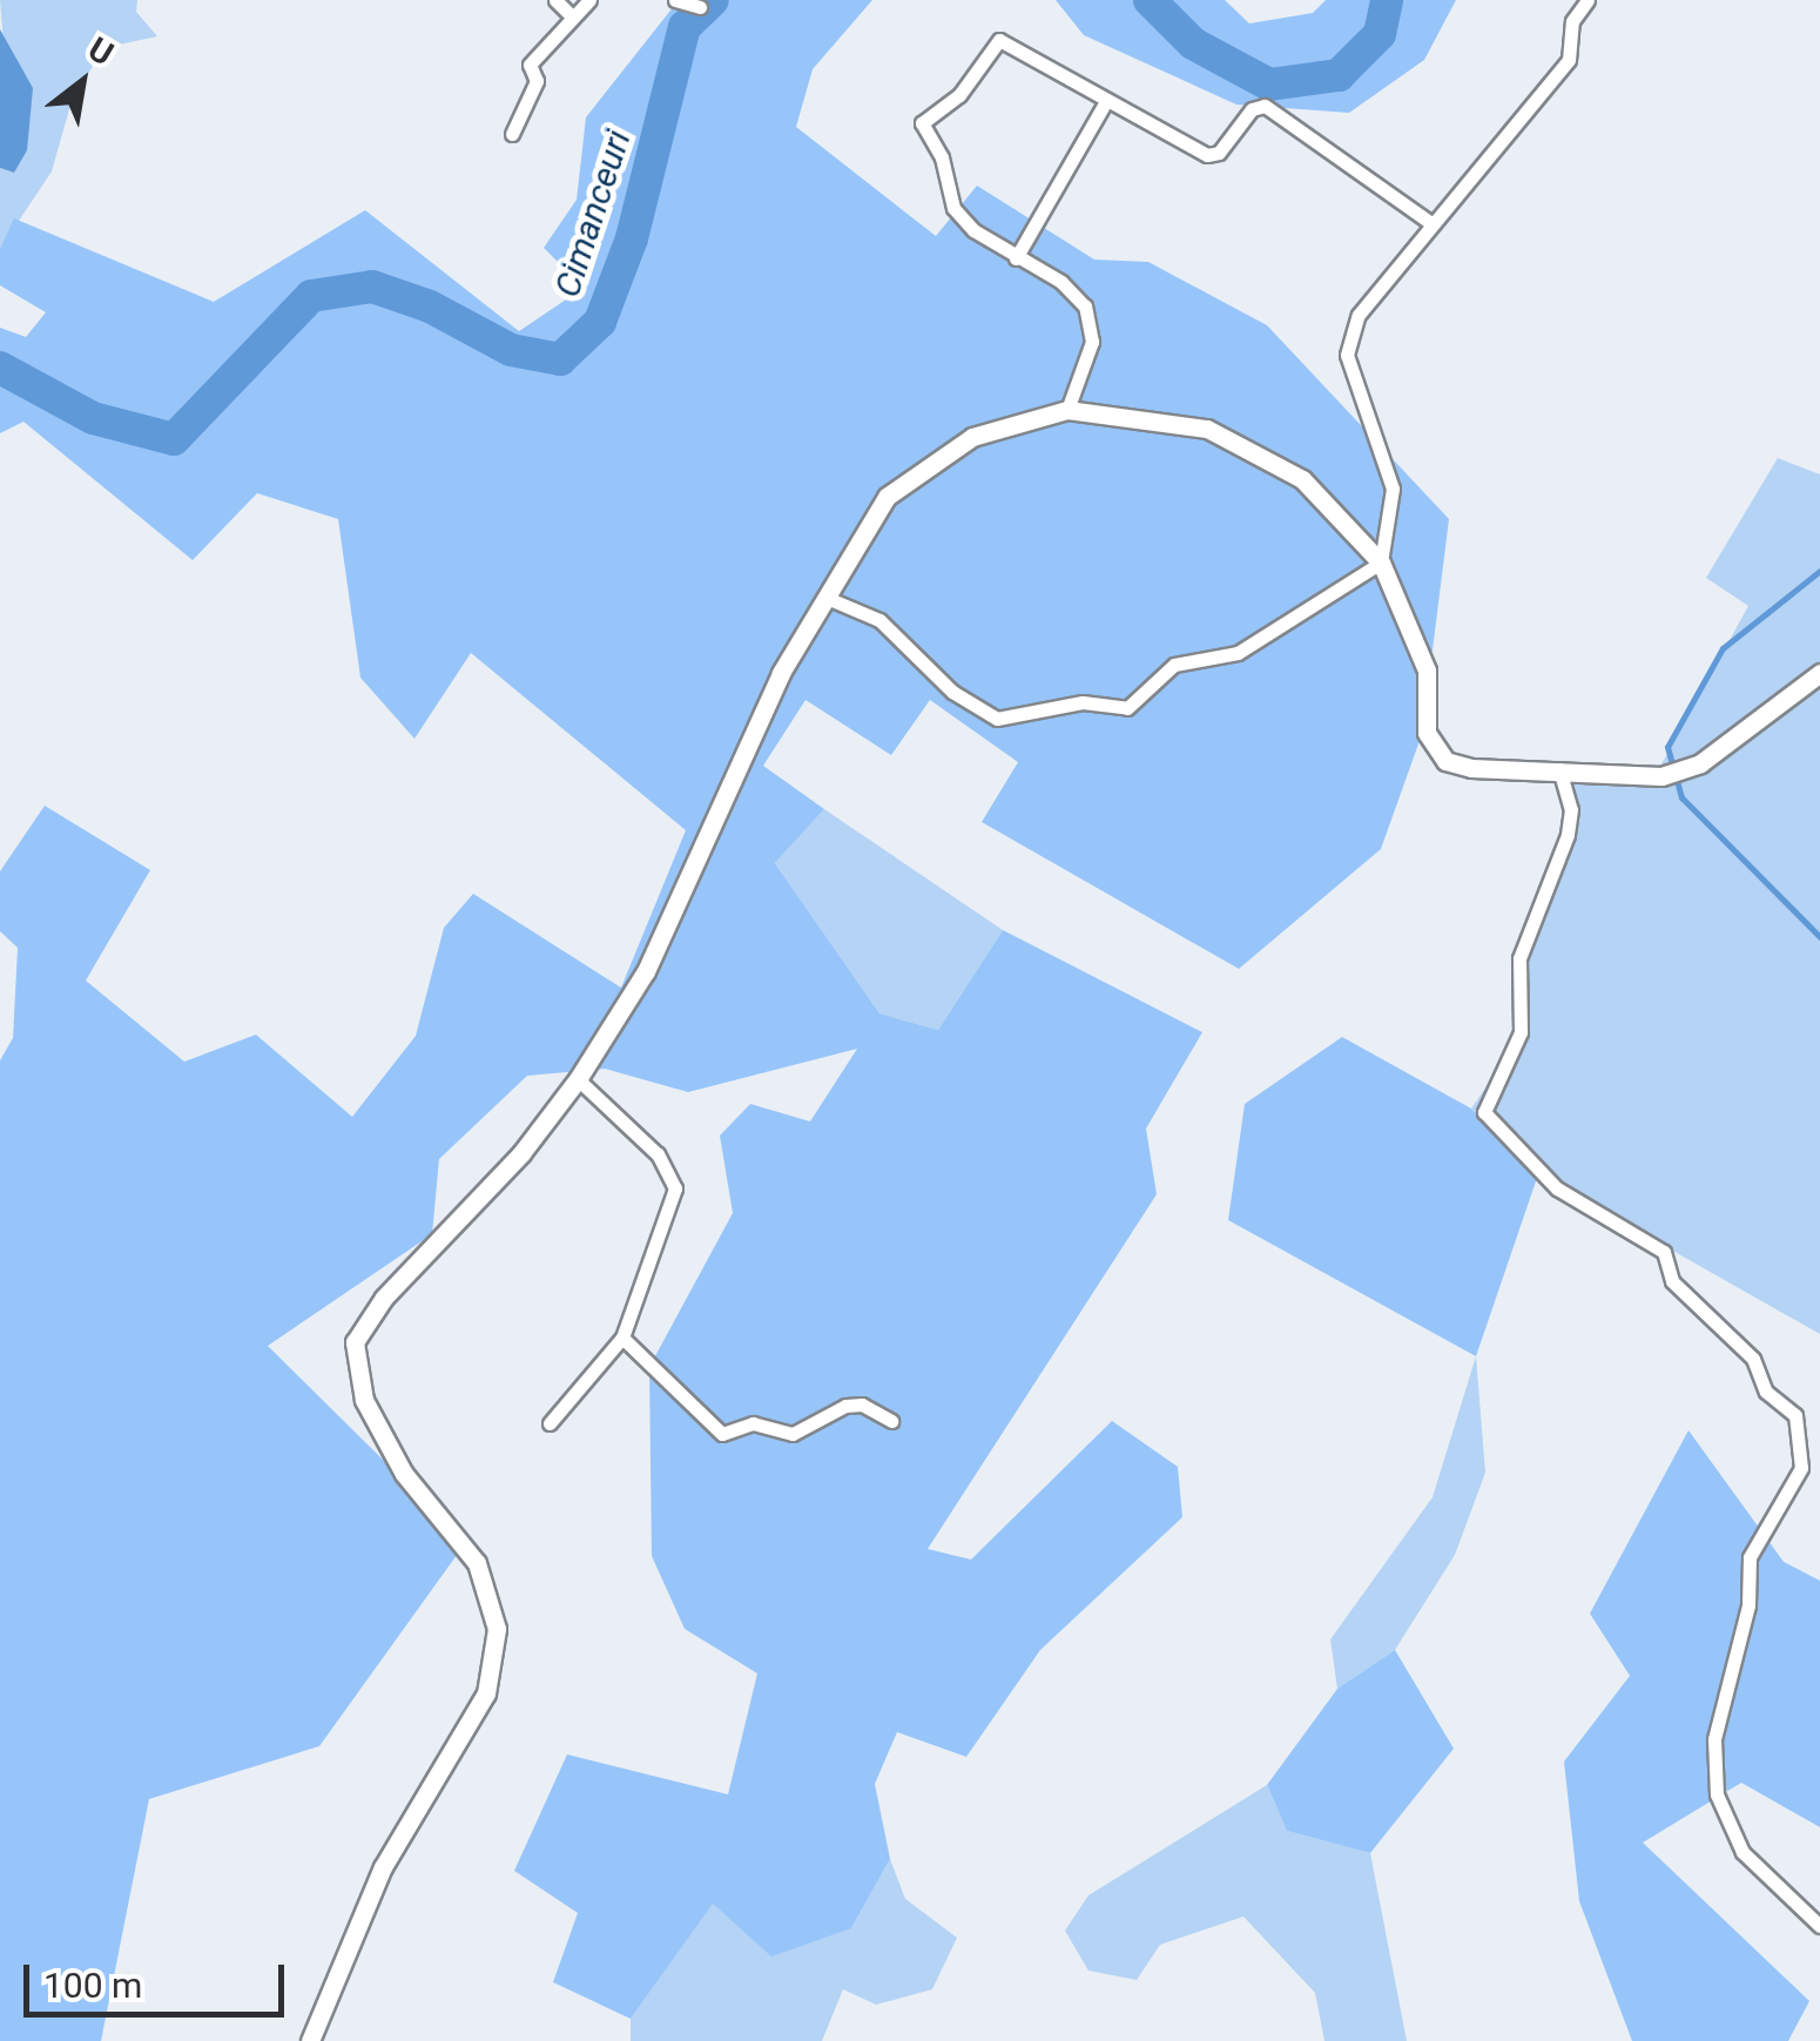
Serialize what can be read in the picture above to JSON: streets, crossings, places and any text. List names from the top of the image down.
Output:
{
  "water": ["Cimanceuri"],
  "scale_bar": "100 m",
  "north": "top right"
}
